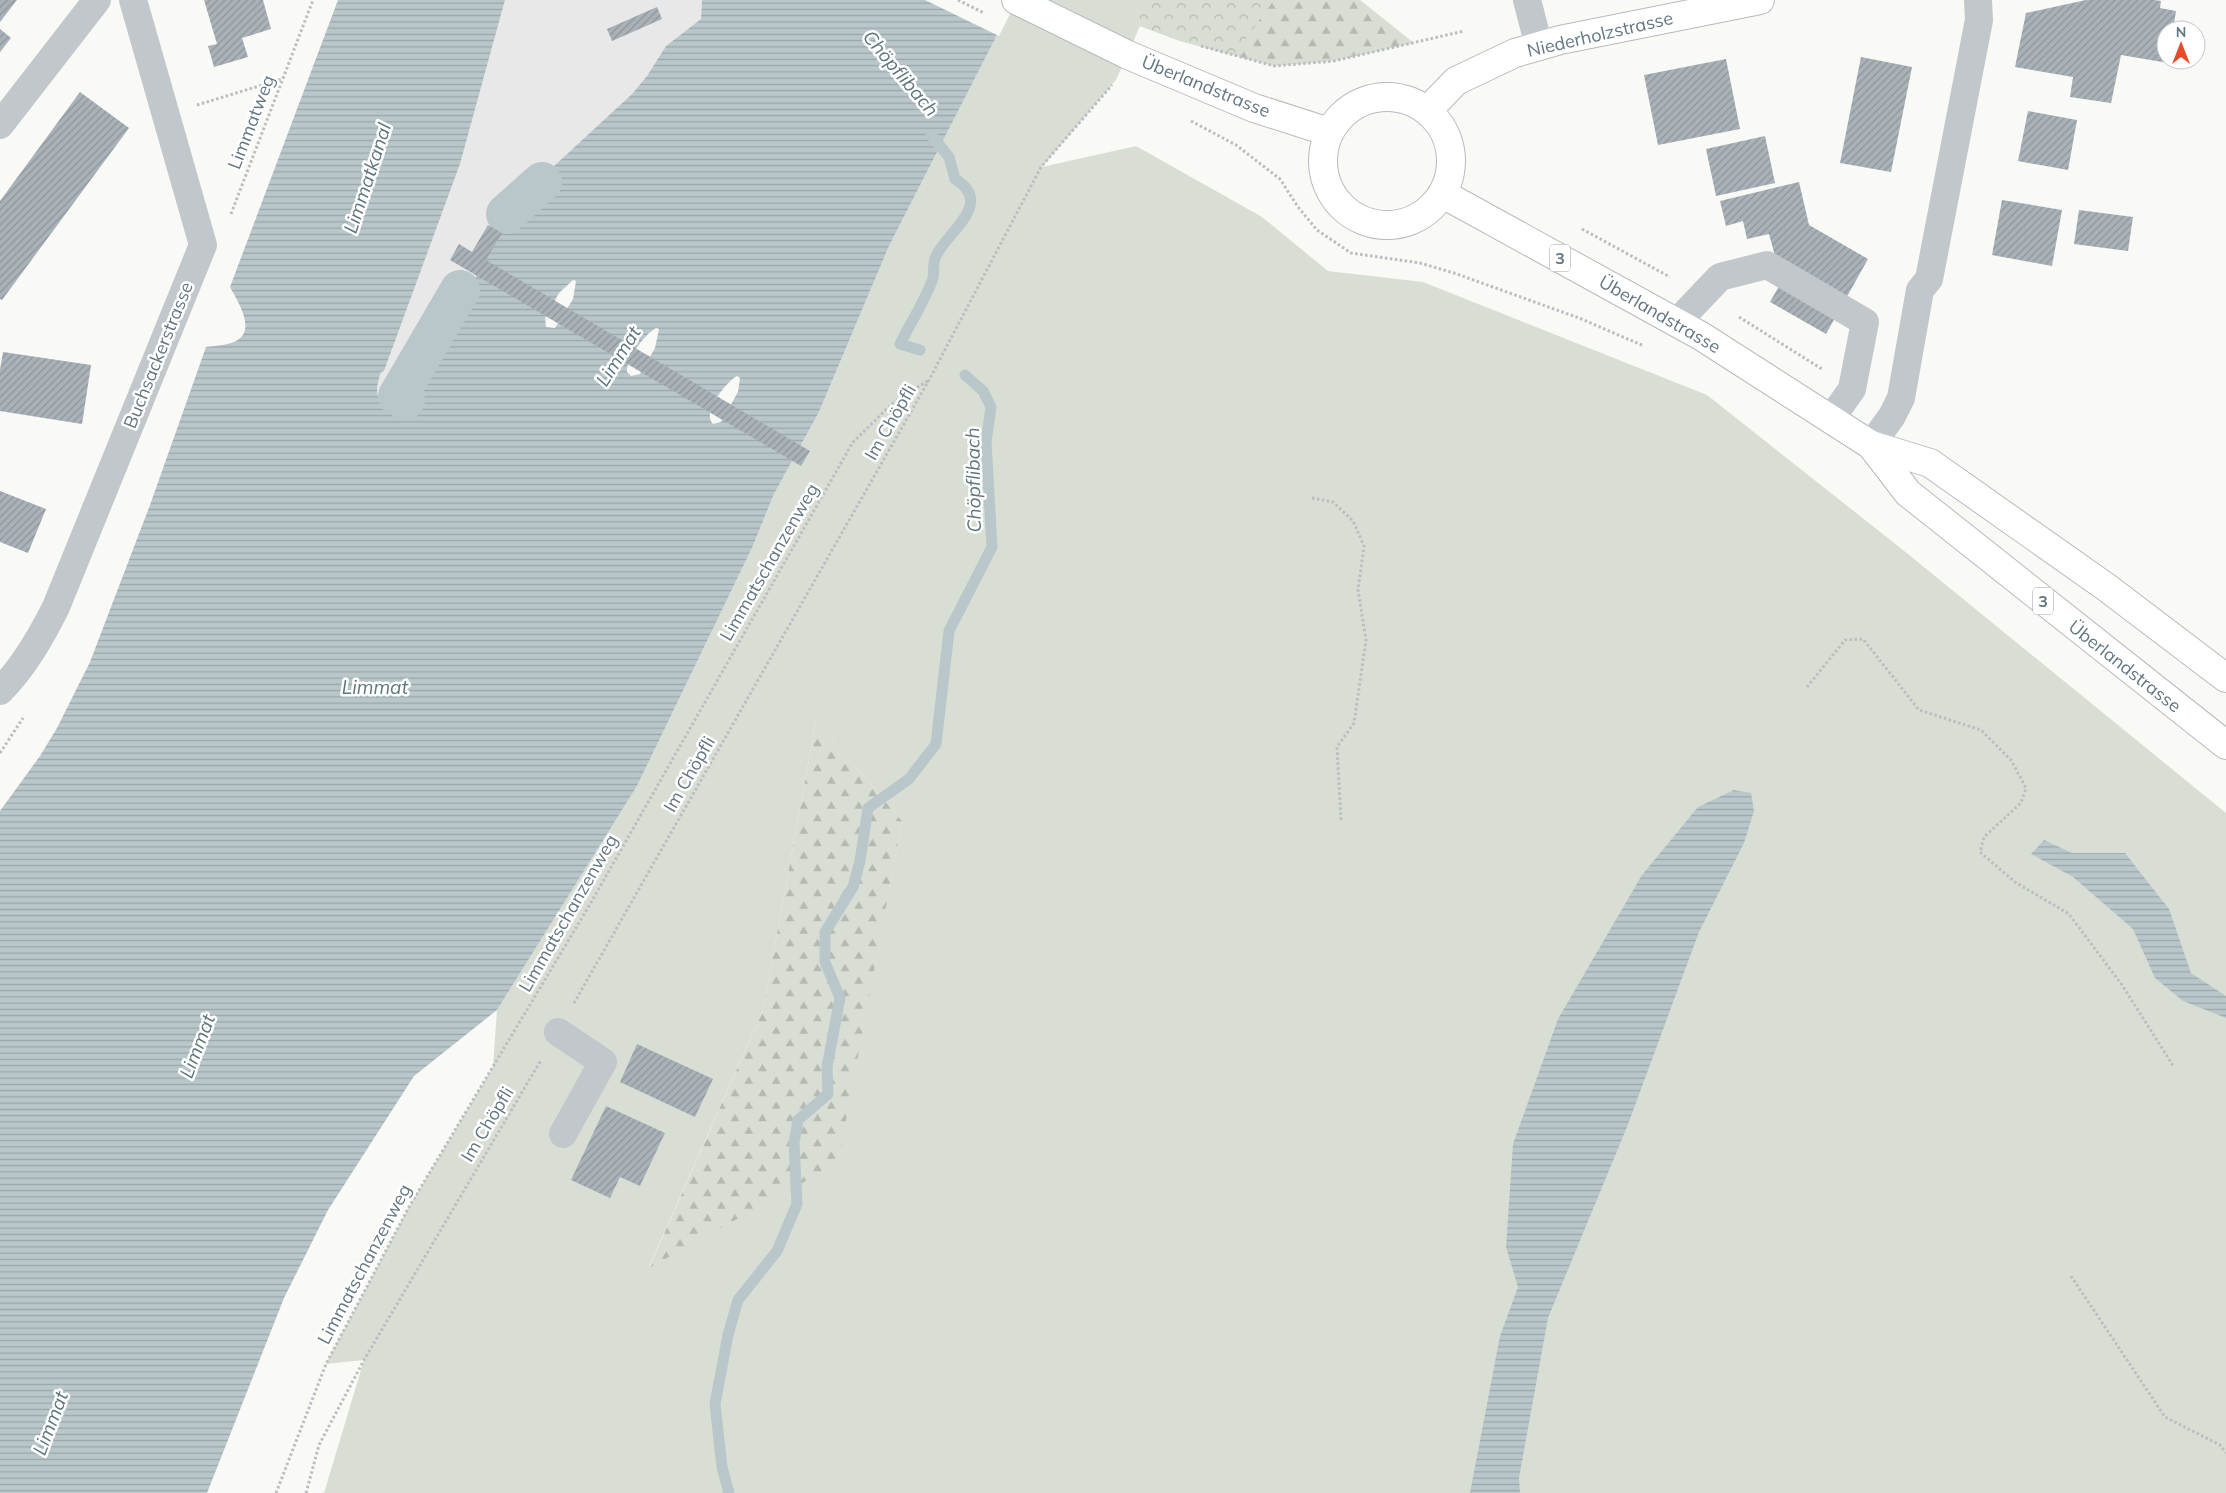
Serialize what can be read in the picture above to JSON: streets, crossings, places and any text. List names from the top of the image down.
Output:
{
  "streets": {
    "main road": ["Niederholzstrasse", "Überlandstrasse", "3"],
    "street": ["Buchsackerstrasse"],
    "path": ["Limmatweg", "Im Chöpfli", "Limmatschanzenweg"]
  },
  "crossings": [
    ["Niederholzstrasse", "Überlandstrasse"],
    ["Limmatweg", "Buchsackerstrasse"],
    ["Im Chöpfli", "Limmatschanzenweg"]
  ],
  "water": ["Chöpflibach", "Limmatkanal", "Limmat"],
  "north": "top"
}
